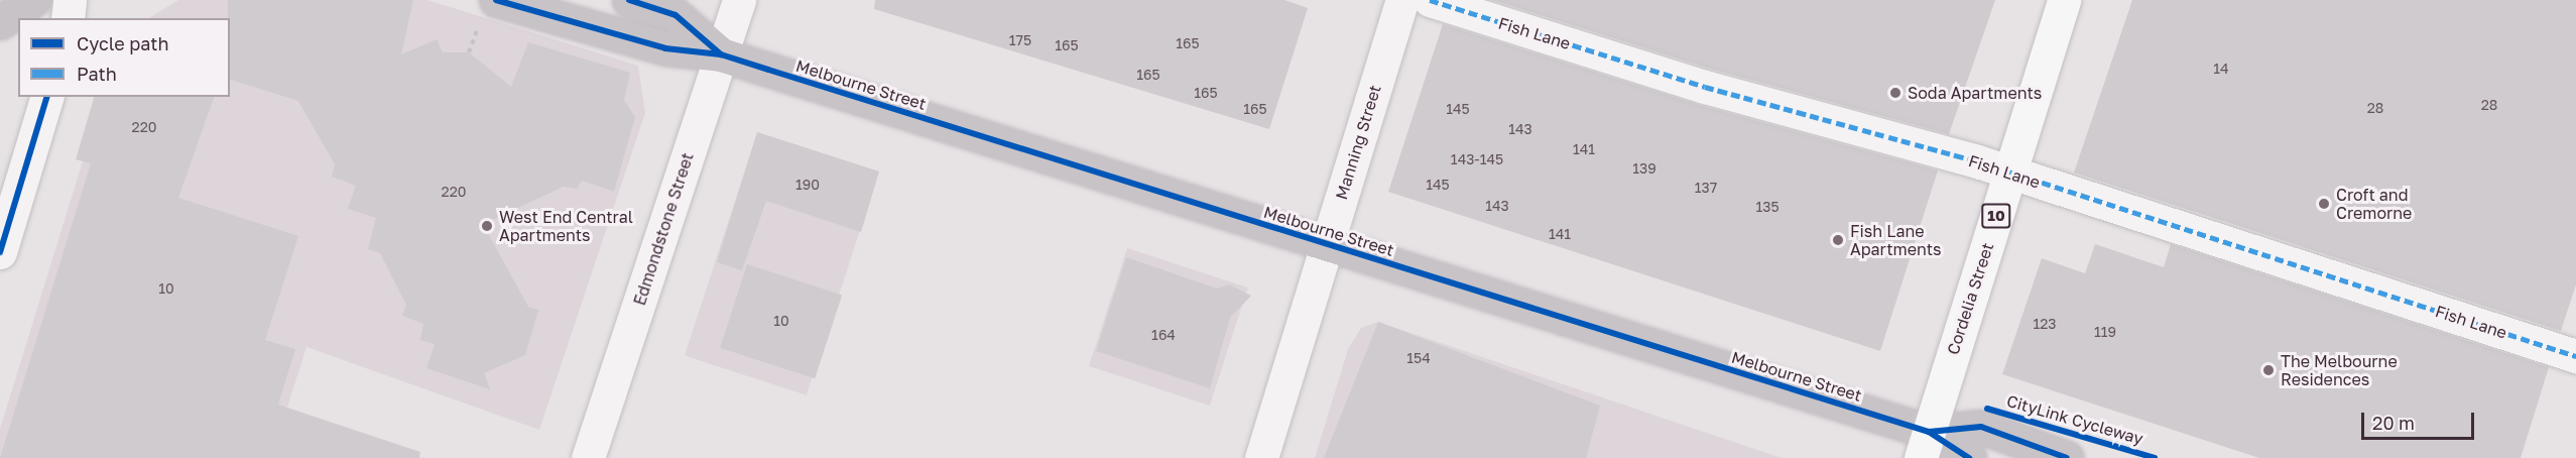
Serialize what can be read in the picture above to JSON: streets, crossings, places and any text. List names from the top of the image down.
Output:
{
  "streets": {
    "main road": ["Melbourne Street", "10", "Cordelia Street"],
    "street": ["Fish Lane", "Manning Street", "Edmondstone Street"],
    "cycle path": ["CityLink Cycleway"]
  },
  "crossings": [
    ["Fish Lane", "Cordelia Street"],
    ["Melbourne Street", "Manning Street"],
    ["Melbourne Street", "Edmondstone Street"],
    ["Melbourne Street", "Cordelia Street"]
  ],
  "places": [
    "Soda Apartments",
    "Croft and Cremorne",
    "West End Central Apartments",
    "Fish Lane Apartments",
    "The Melbourne Residences"
  ],
  "house_numbers": [
    "175",
    "165",
    "165",
    "14",
    "165",
    "165",
    "28",
    "28",
    "165",
    "145",
    "220",
    "143",
    "141",
    "143-145",
    "139",
    "190",
    "145",
    "137",
    "220",
    "143",
    "135",
    "141",
    "10",
    "10",
    "123",
    "119",
    "164",
    "154"
  ],
  "legend": ["Cycle path", "Path"],
  "scale_bar": "20 m"
}
